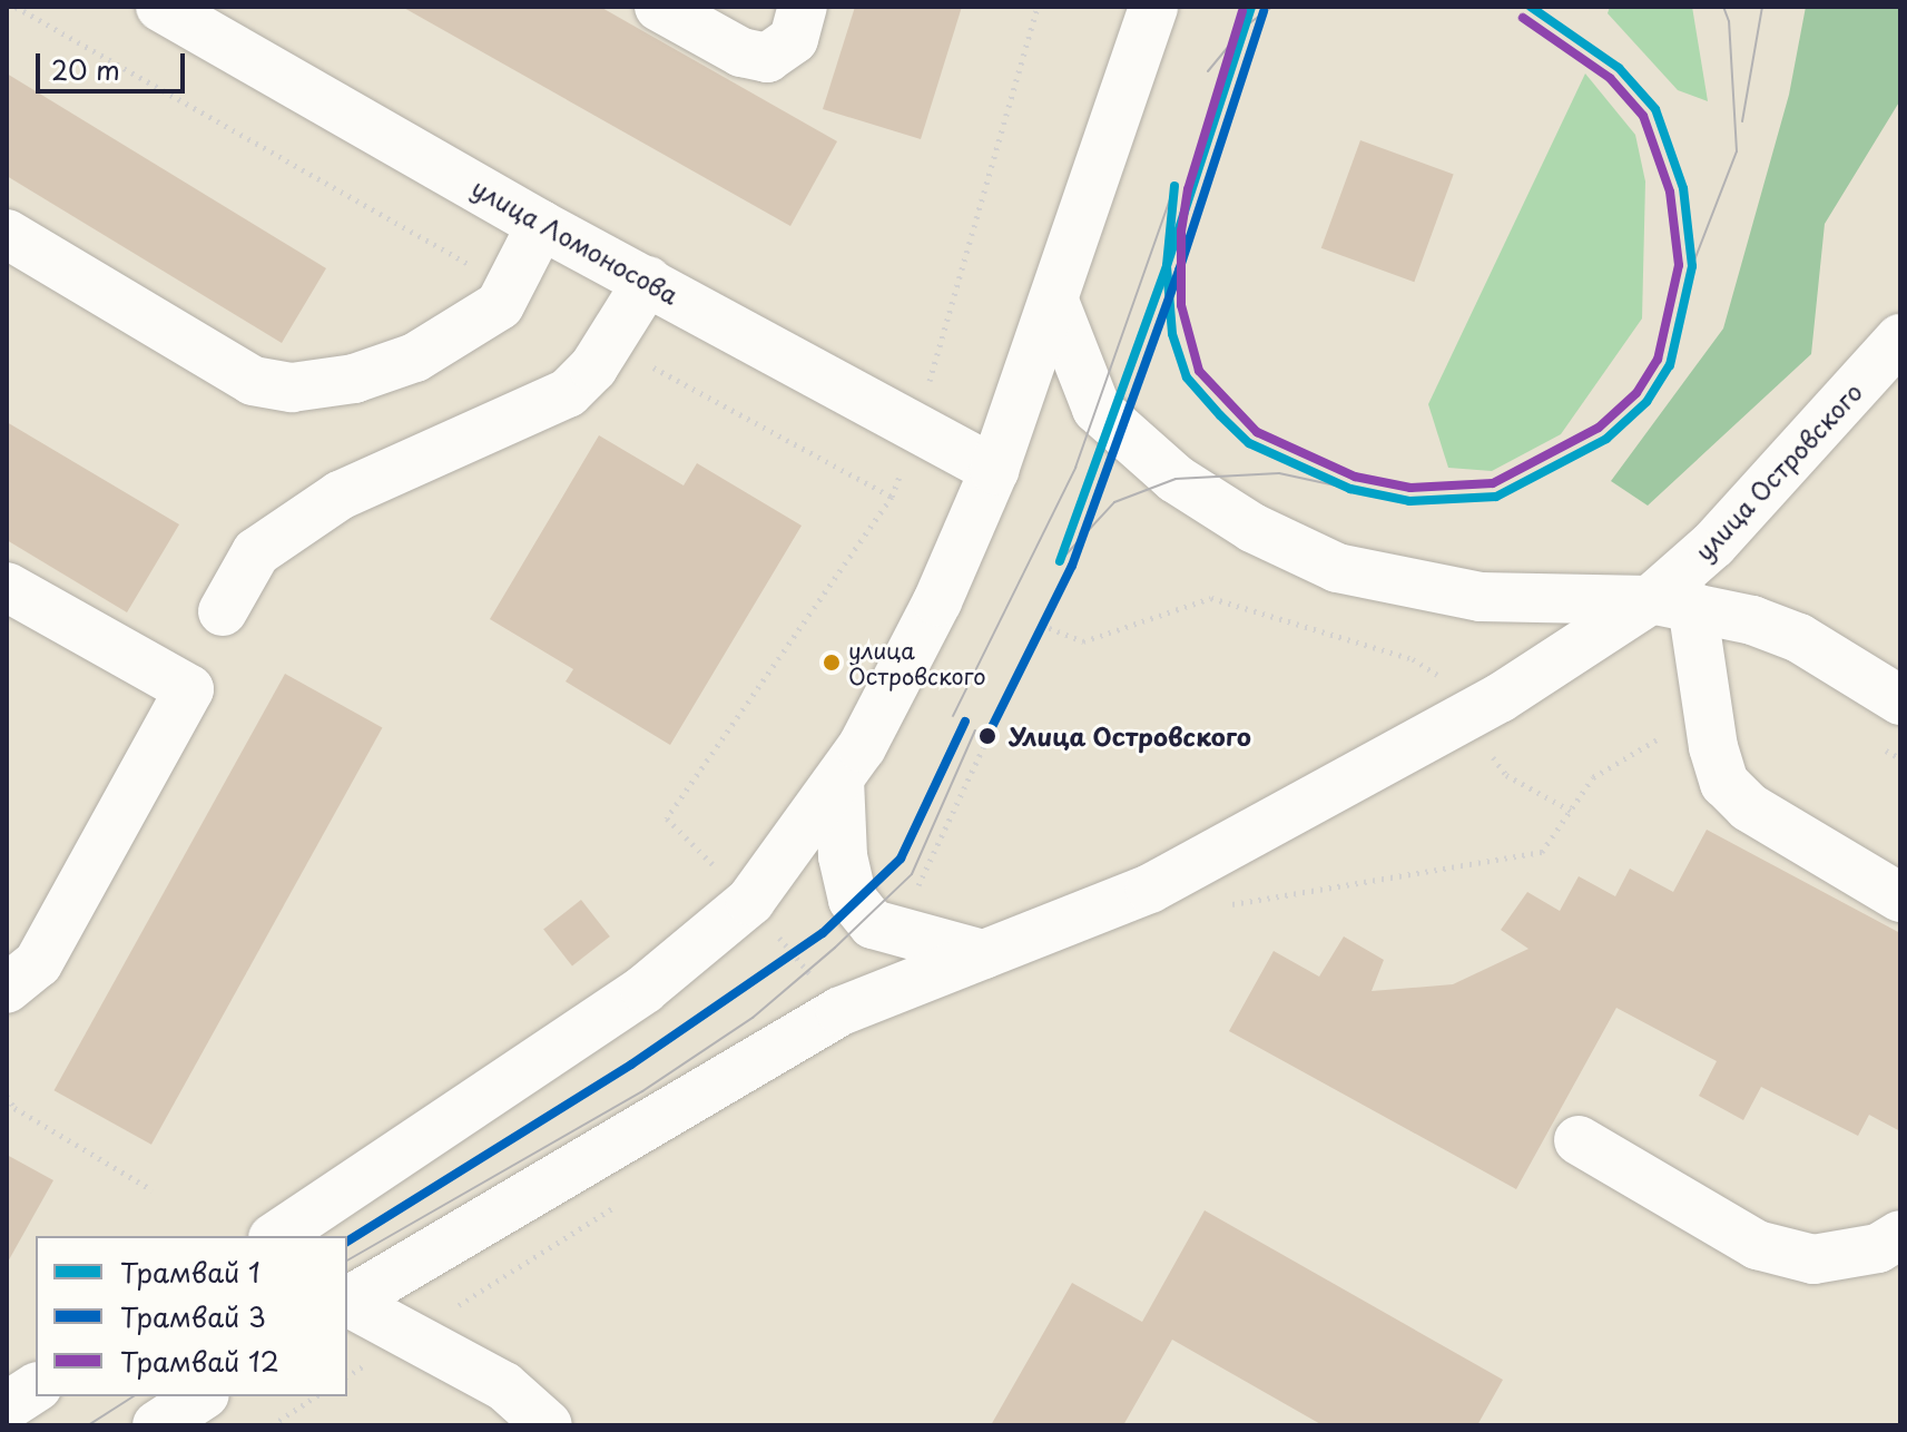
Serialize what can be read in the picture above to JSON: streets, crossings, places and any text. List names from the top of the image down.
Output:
{
  "streets": {
    "main road": ["улица Ломоносова", "улица Островского"]
  },
  "places": ["улица Островского", "Улица Островского"],
  "lines": ["tram line 1", "tram line 3", "tram line 12"],
  "legend": ["Трамвай 1", "Трамвай 3", "Трамвай 12"],
  "scale_bar": "20 m"
}
